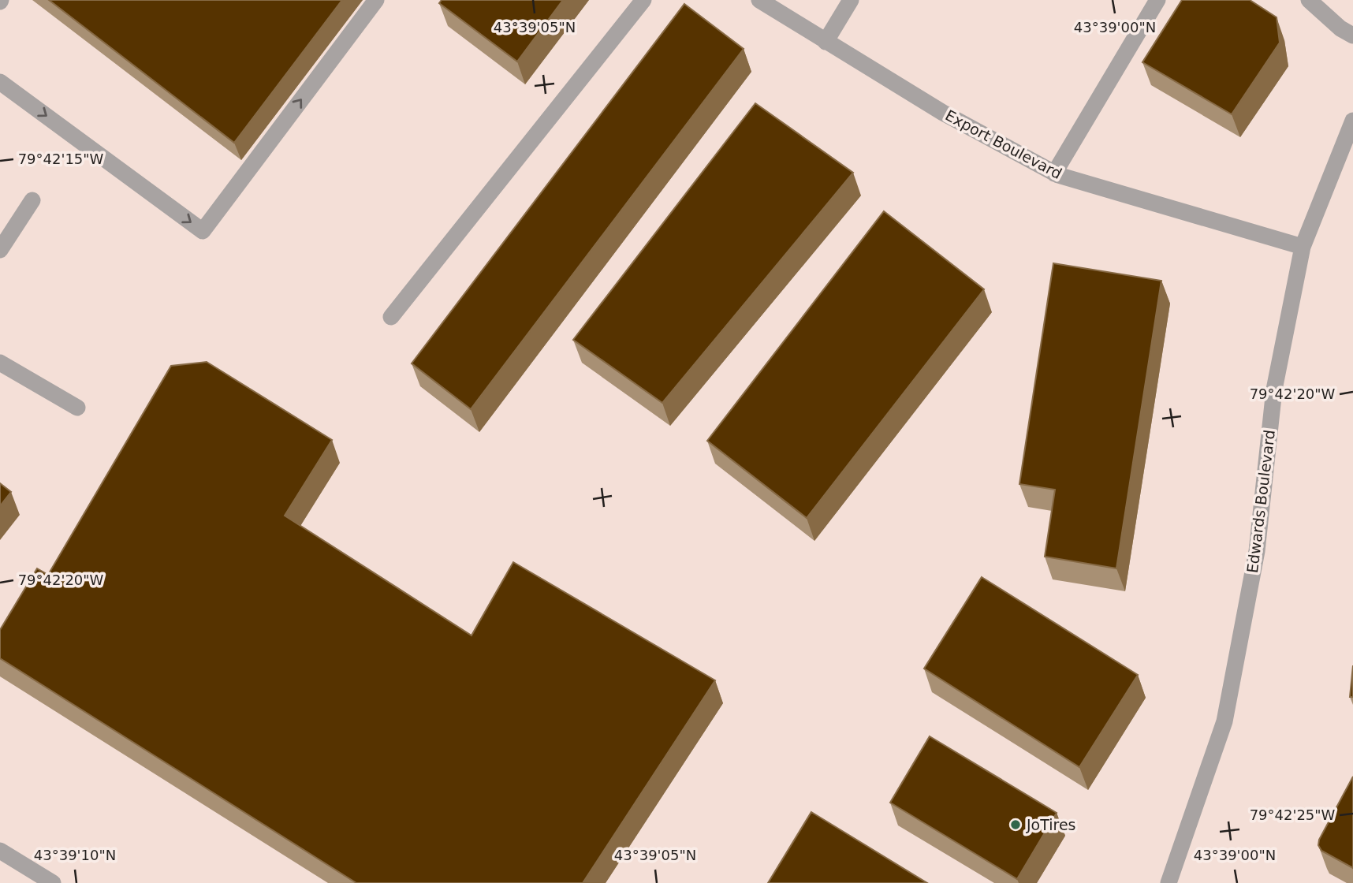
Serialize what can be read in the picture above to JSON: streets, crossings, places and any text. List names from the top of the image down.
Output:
{
  "streets": {
    "street": ["Export Boulevard", "Edwards Boulevard"]
  },
  "crossings": [
    ["Export Boulevard", "Edwards Boulevard"]
  ],
  "places": ["JoTires"],
  "coordinates": [
    "43°39'05\"N",
    "43°39'00\"N",
    "79°42'15\"W",
    "79°42'20\"W",
    "79°42'25\"W",
    "43°39'10\"N"
  ]
}
